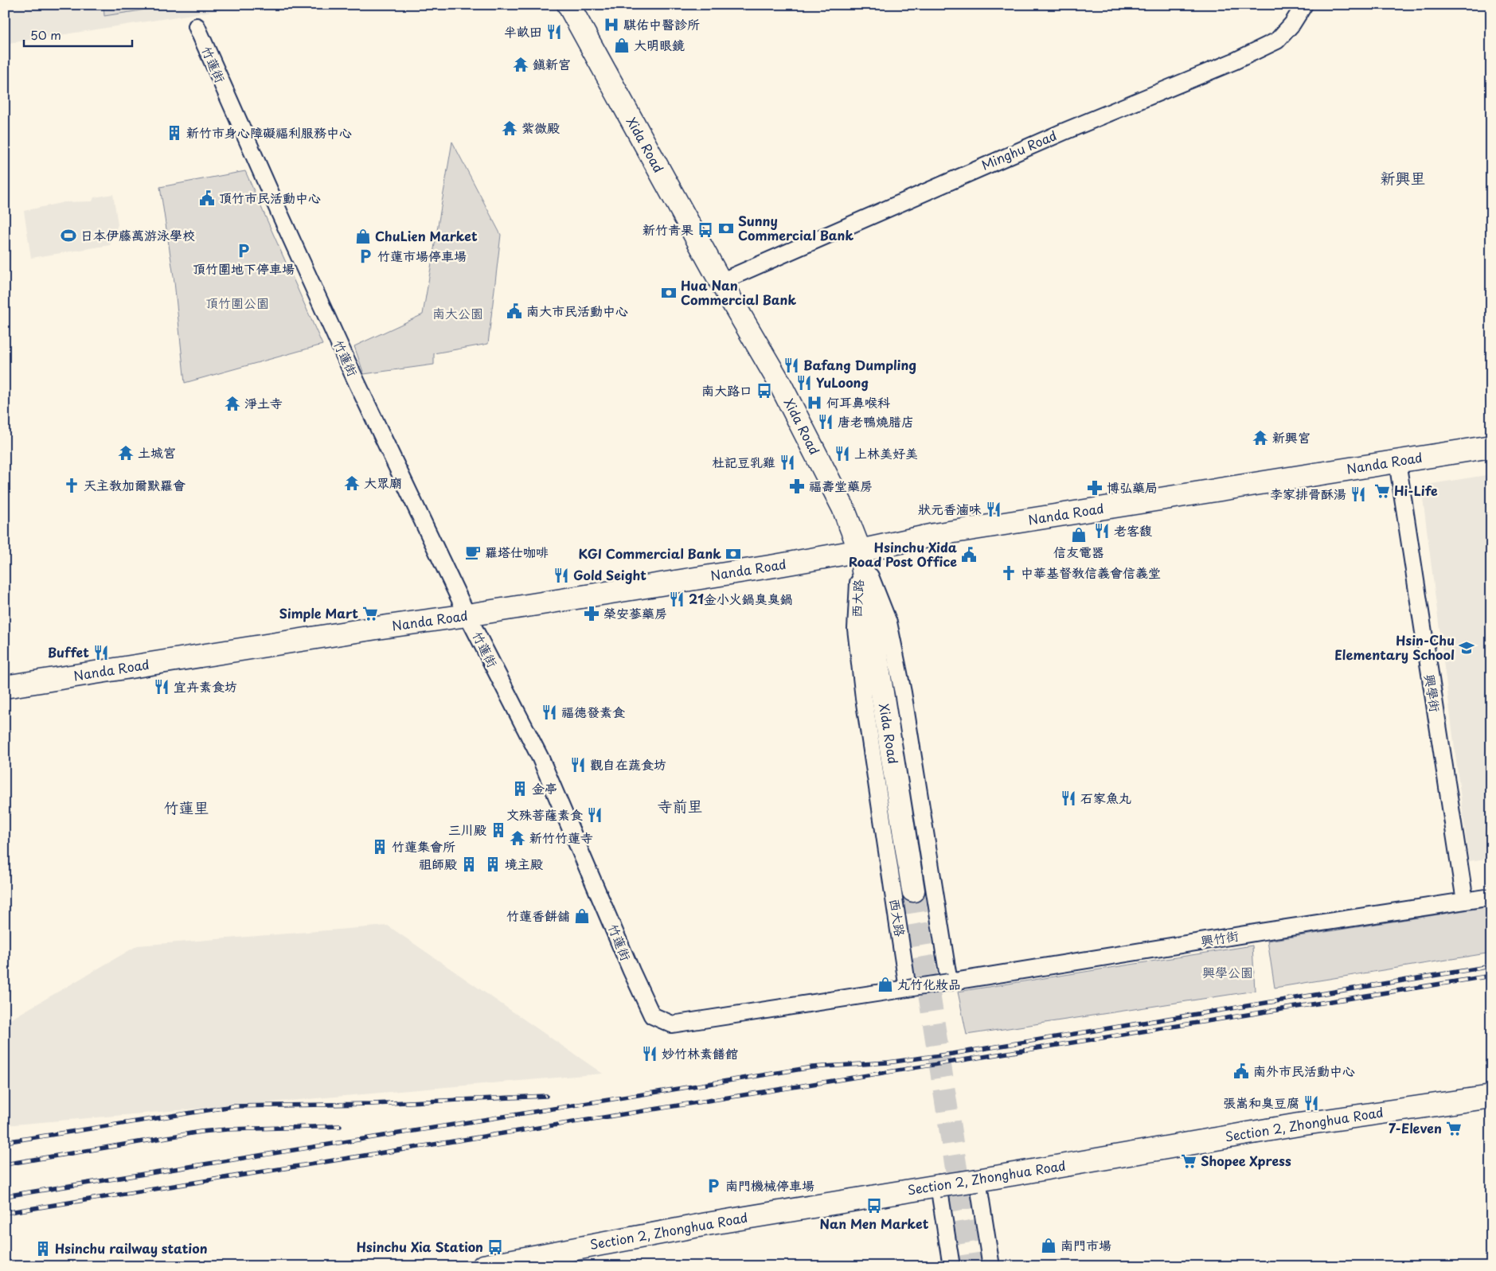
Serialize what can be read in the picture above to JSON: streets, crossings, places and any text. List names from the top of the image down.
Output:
{
  "streets": {
    "street": [
      "竹蓮街",
      "Xida Road",
      "Minghu Road",
      "Nanda Road",
      "西大路",
      "興學街",
      "興竹街",
      "Section 2, Zhonghua Road"
    ]
  },
  "crossings": [
    ["竹蓮街", "Nanda Road"],
    ["竹蓮街", "西大路"],
    ["竹蓮街", "興竹街"],
    ["Xida Road", "Minghu Road"],
    ["Xida Road", "Nanda Road"],
    ["Xida Road", "西大路"],
    ["Nanda Road", "西大路"],
    ["Nanda Road", "興學街"],
    ["西大路", "興竹街"],
    ["興學街", "興竹街"]
  ],
  "districts": ["新興里", "寺前里", "竹蓮里"],
  "parks": ["頂竹圍公園", "南大公園", "興學公園"],
  "places": {
    "hospital": ["騏佑中醫診所", "何耳鼻喉科"],
    "restaurant": [
      "半畝田",
      "Bafang Dumpling",
      "YuLoong",
      "唐老鴨燒腊店",
      "上林美好美",
      "杜記豆乳雞",
      "李家排骨酥湯",
      "狀元香滷味",
      "老客馥",
      "Gold Seight",
      "21金小火鍋臭臭鍋",
      "Buffet",
      "宜卉素食坊",
      "福德發素食",
      "觀自在蔬食坊",
      "石家魚丸",
      "文殊菩薩素食",
      "妙竹林素饍館",
      "張嵩和臭豆腐"
    ],
    "shop": [
      "大明眼鏡",
      "ChuLien Market",
      "信友電器",
      "竹蓮香餅舖",
      "丸竹化妝品",
      "南門市場"
    ],
    "temple": [
      "鎮新宮",
      "紫微殿",
      "淨土寺",
      "新興宮",
      "土城宮",
      "大眾廟",
      "新竹竹蓮寺"
    ],
    "building": [
      "新竹市身心障礙福利服務中心",
      "金亭",
      "三川殿",
      "竹蓮集會所",
      "祖師殿",
      "境主殿",
      "Hsinchu railway station"
    ],
    "public building": [
      "頂竹市民活動中心",
      "南大市民活動中心",
      "Hsinchu Xida Road Post Office",
      "南外市民活動中心"
    ],
    "bank": ["Sunny Commercial Bank", "Hua Nan Commercial Bank", "KGI Commercial Bank"],
    "bus stop": [
      "新竹青果",
      "南大路口",
      "Nan Men Market",
      "Hsinchu Xia Station"
    ],
    "sports": ["日本伊藤萬游泳學校"],
    "parking": ["頂竹圍地下停車場", "竹蓮市場停車場", "南門機械停車場"],
    "church": ["天主教加爾默羅會", "中華基督教信義會信義堂"],
    "pharmacy": ["福壽堂藥房", "博弘藥局", "榮安蔘藥房"],
    "supermarket": [
      "Hi-Life",
      "Simple Mart",
      "7-Eleven",
      "Shopee Xpress"
    ],
    "cafe": ["羅塔仕咖啡"],
    "school or university": ["Hsin-Chu Elementary School"]
  },
  "scale_bar": "50 m"
}
